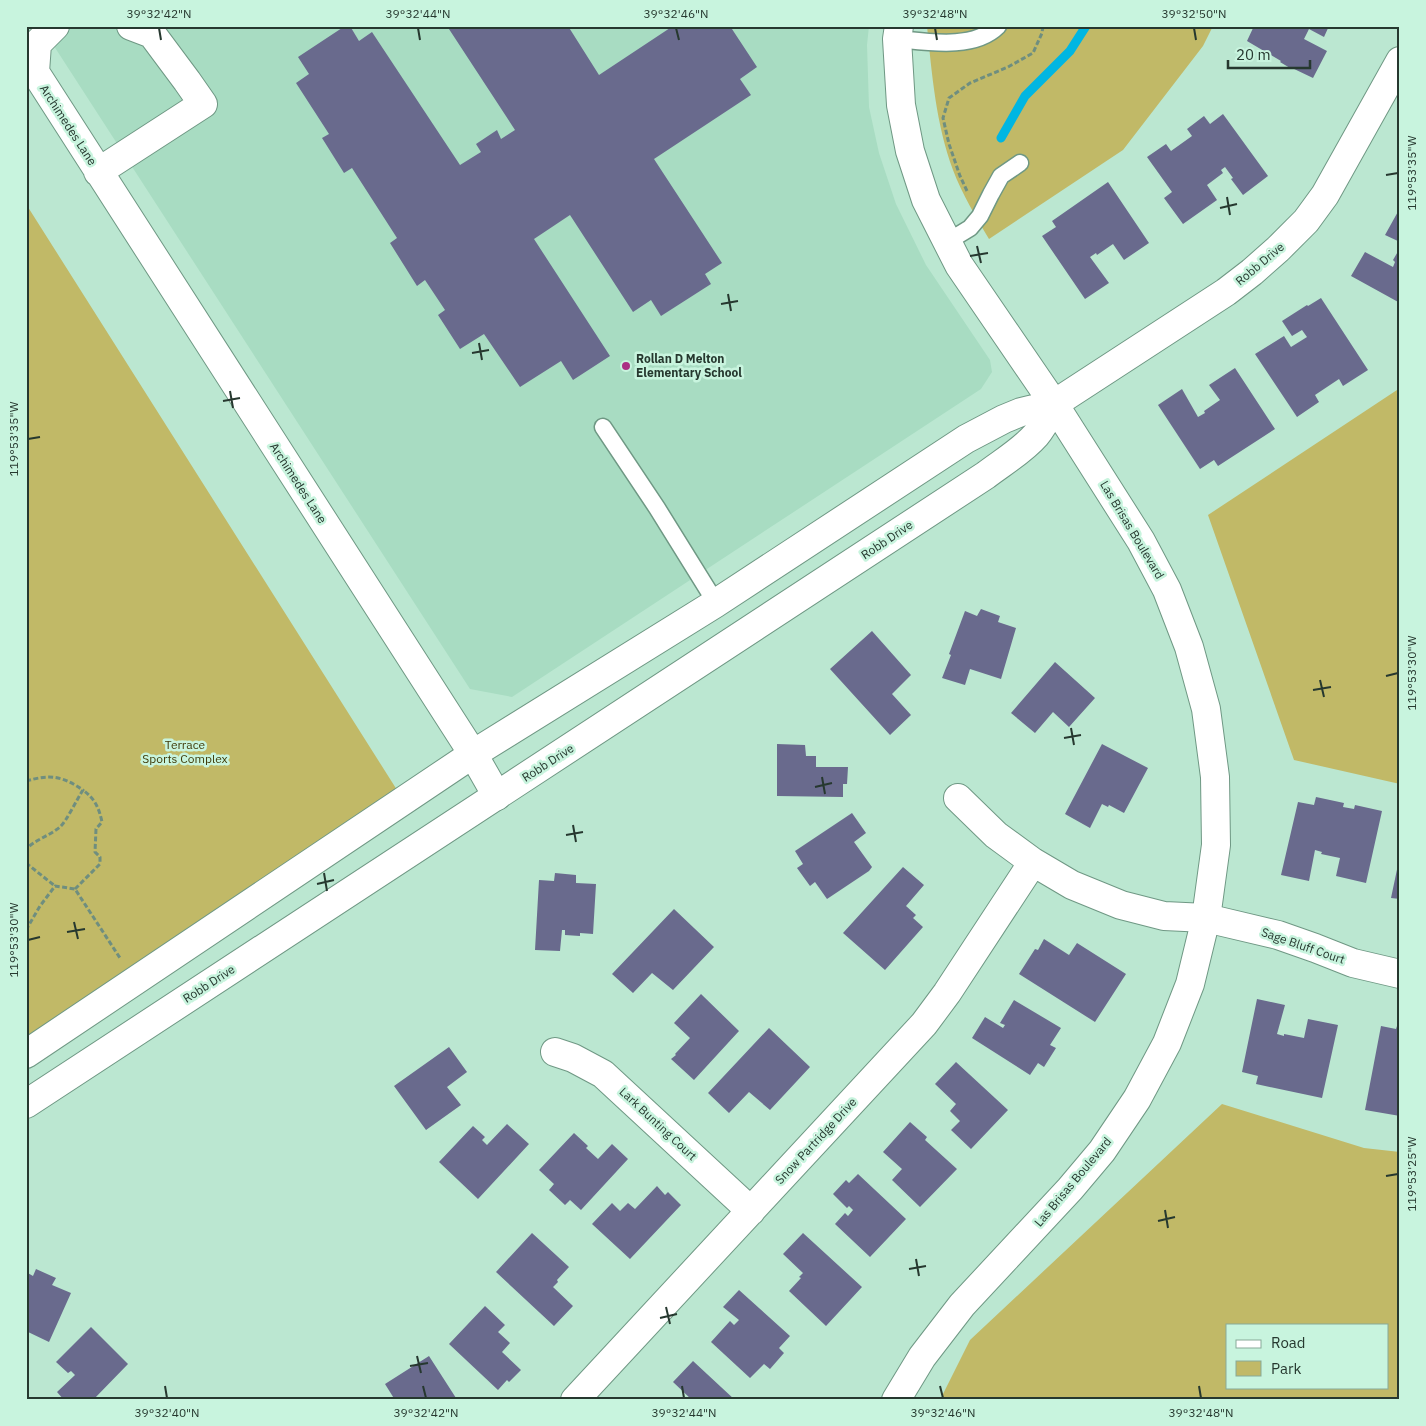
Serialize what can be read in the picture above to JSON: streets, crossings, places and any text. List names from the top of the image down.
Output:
{
  "streets": {
    "street": [
      "Archimedes Lane",
      "Robb Drive",
      "Las Brisas Boulevard",
      "Sage Bluff Court",
      "Lark Bunting Court",
      "Snow Partridge Drive"
    ]
  },
  "crossings": [
    ["Archimedes Lane", "Robb Drive"],
    ["Robb Drive", "Las Brisas Boulevard"],
    ["Las Brisas Boulevard", "Sage Bluff Court"],
    ["Sage Bluff Court", "Snow Partridge Drive"],
    ["Lark Bunting Court", "Snow Partridge Drive"]
  ],
  "parks": ["Terrace Sports Complex"],
  "places": ["Rollan D Melton Elementary School"],
  "legend": ["Road", "Park"],
  "scale_bar": "20 m",
  "coordinates": [
    "39°32'42\"N",
    "39°32'44\"N",
    "39°32'46\"N",
    "39°32'48\"N",
    "39°32'50\"N",
    "119°53'35\"W",
    "119°53'30\"W",
    "119°53'25\"W",
    "39°32'40\"N"
  ]
}
